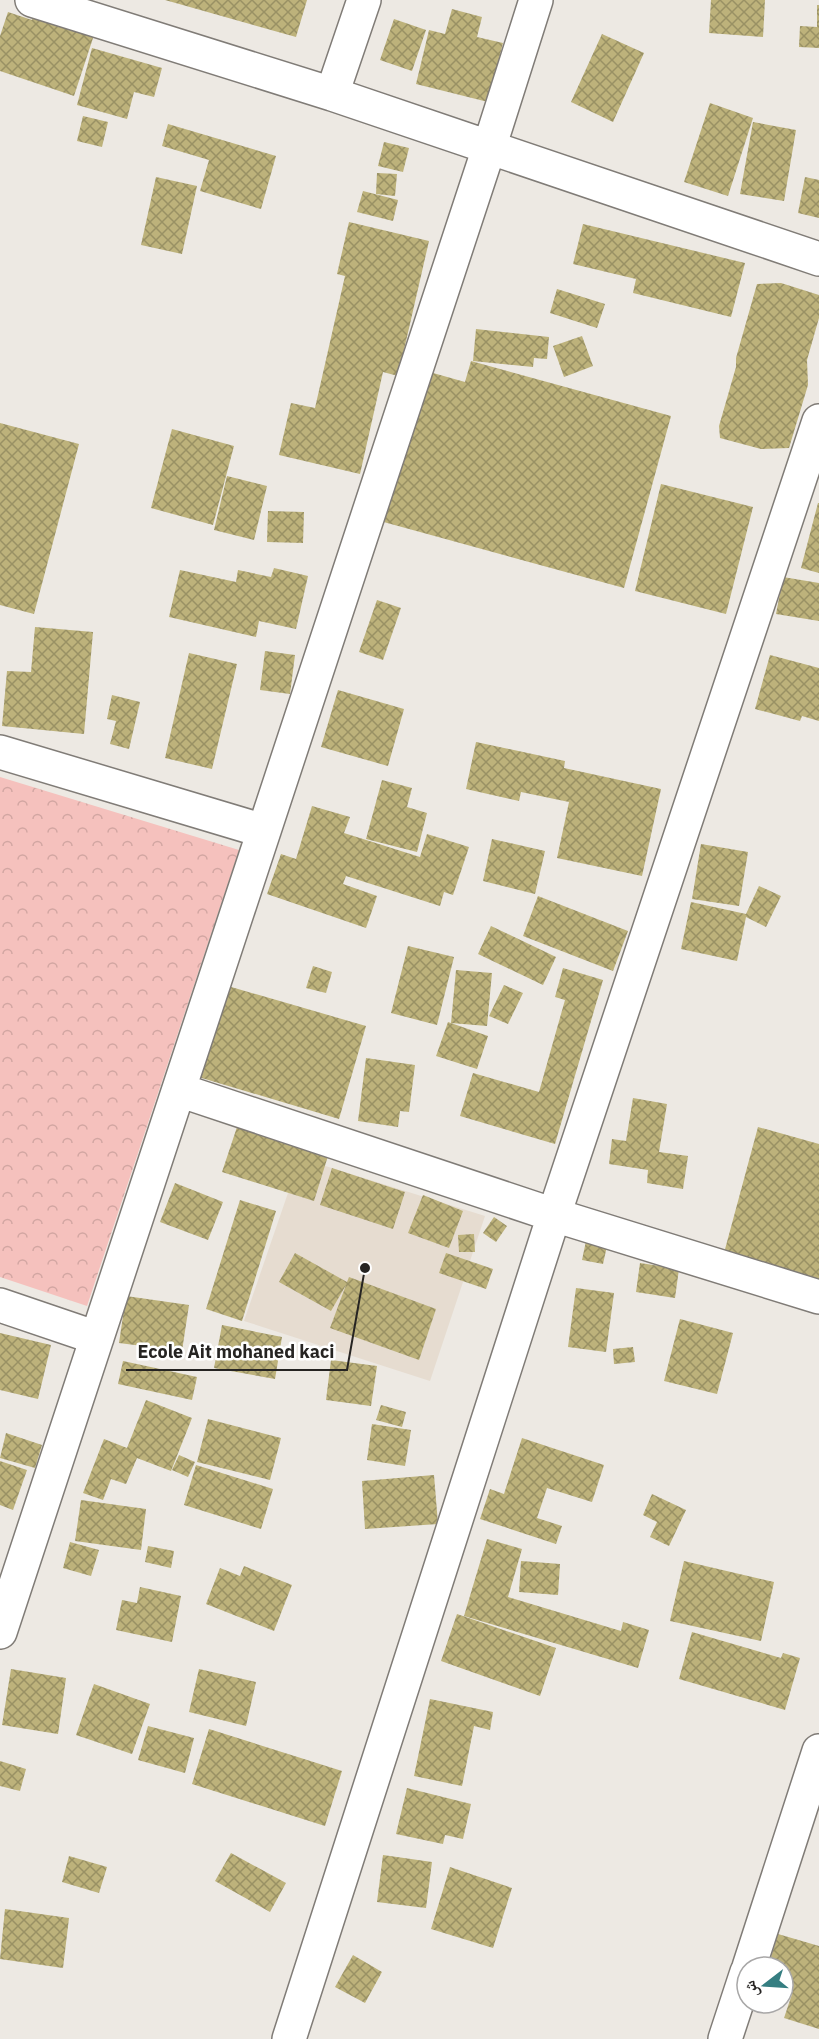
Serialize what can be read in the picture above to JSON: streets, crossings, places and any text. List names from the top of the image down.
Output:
{
  "places": ["Ecole Ait mohaned kaci"],
  "north": "left"
}
